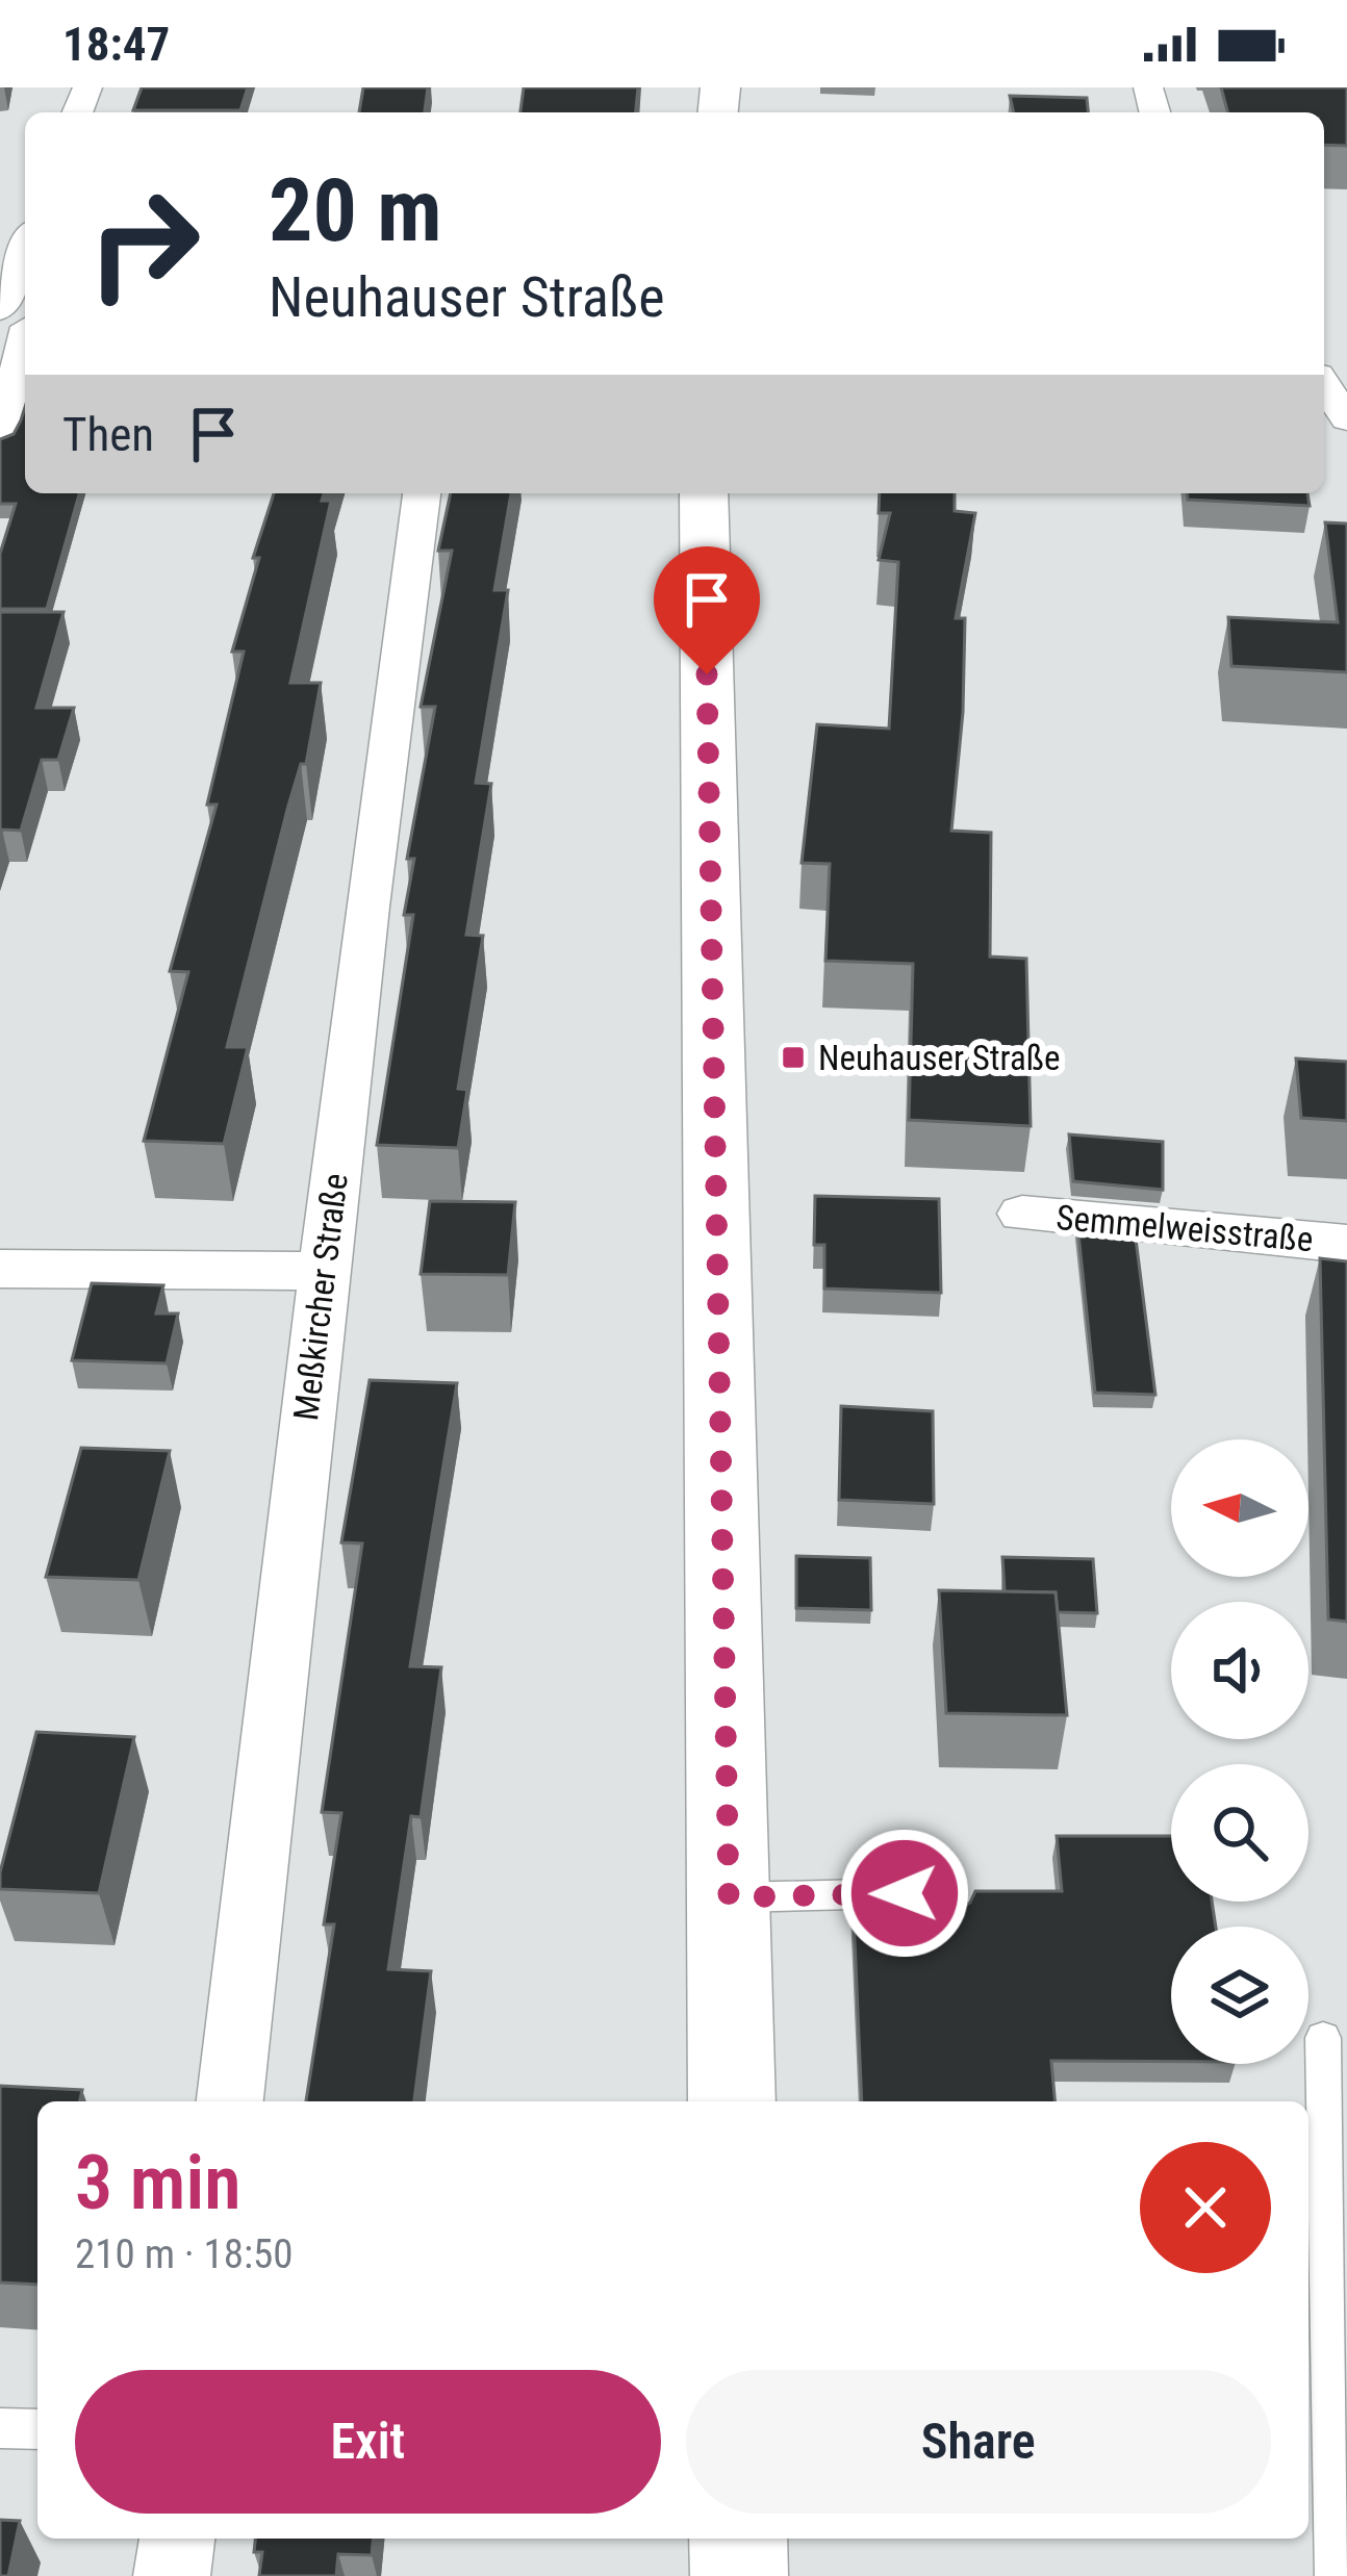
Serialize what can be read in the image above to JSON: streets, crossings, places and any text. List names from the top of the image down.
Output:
{
  "streets": {
    "street": ["Semmelweisstraße", "Meßkircher Straße"]
  },
  "places": {
    "transit": ["Neuhauser Straße"]
  },
  "north": "left",
  "page": {
    "status": "18:47",
    "turn": ["20 m", "Neuhauser Straße"],
    "then": "Then",
    "heading": ["3 min", "210 m · 18:50"],
    "buttons": ["Exit", "Share"]
  }
}
